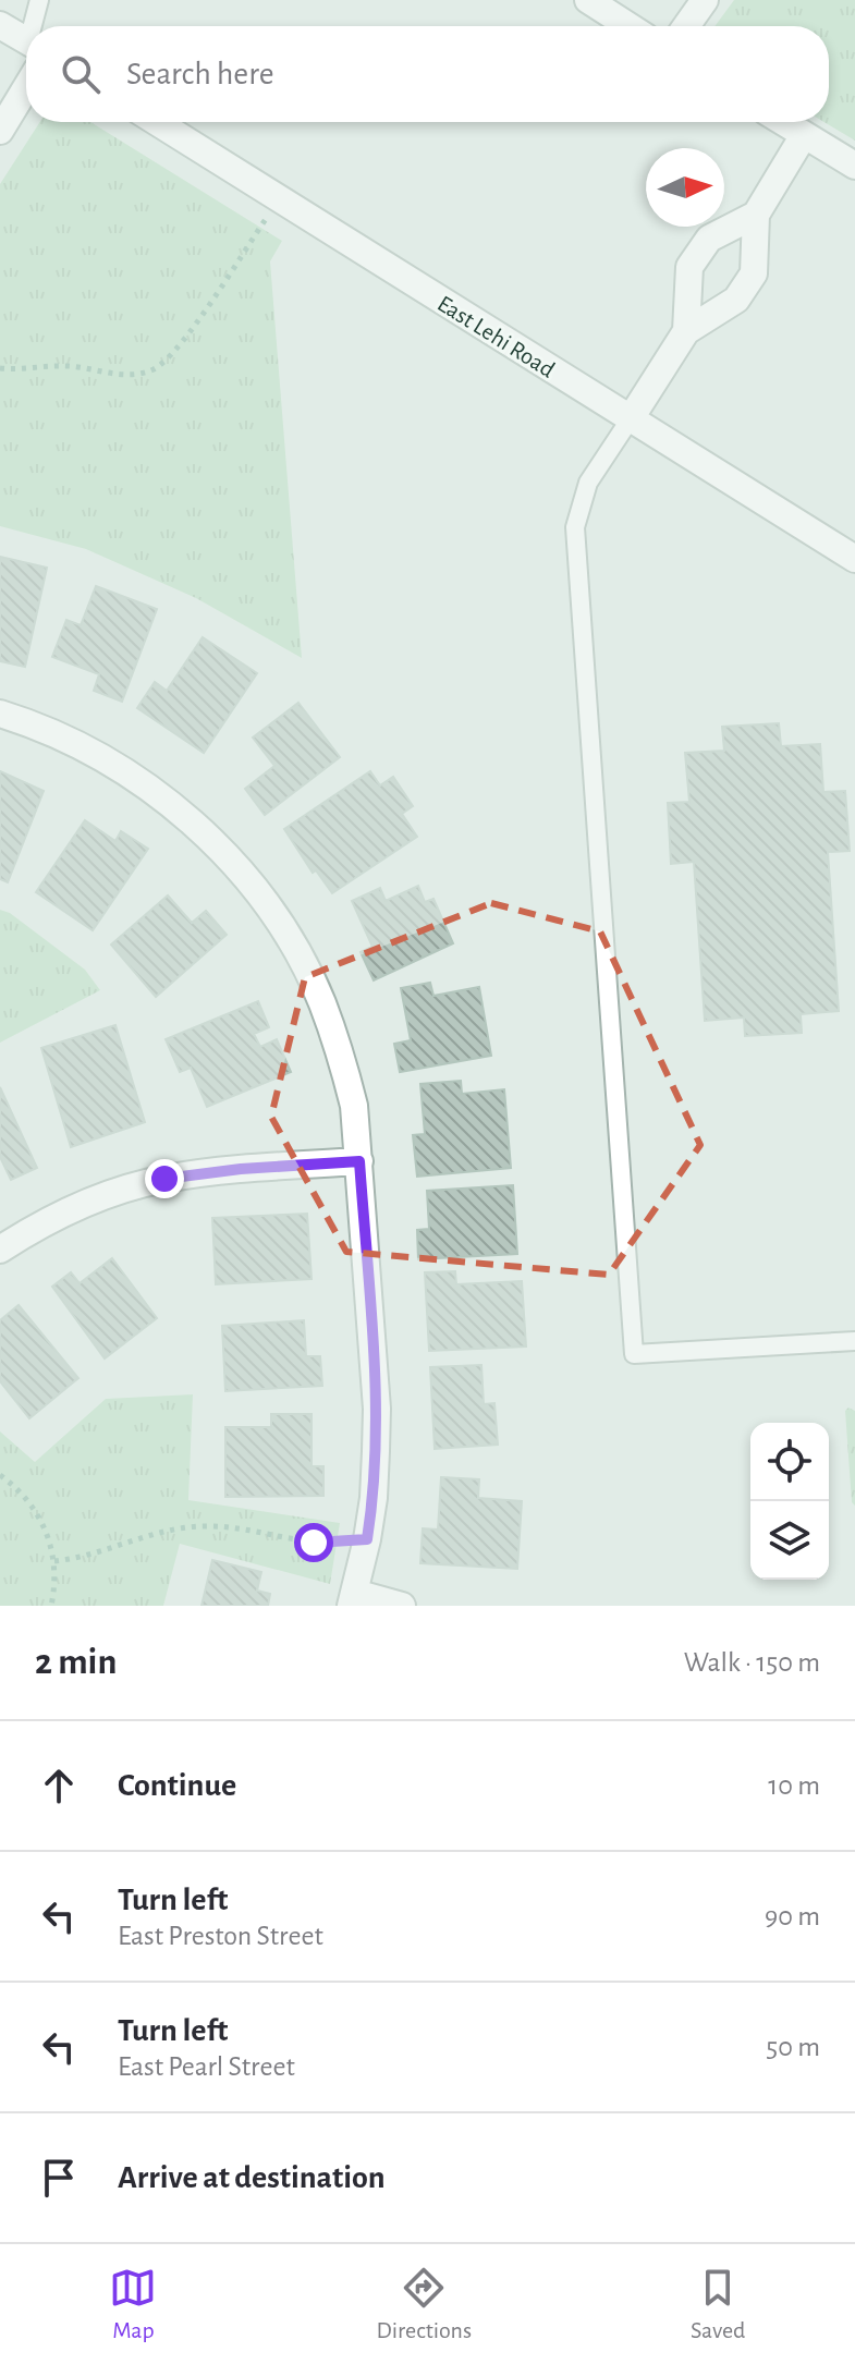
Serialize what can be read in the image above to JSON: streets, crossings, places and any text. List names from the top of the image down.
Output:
{
  "streets": {
    "street": ["East Lehi Road"]
  },
  "north": "right",
  "page": {
    "search": "Search here",
    "heading": ["2 min", "Walk · 150 m"],
    "list": [
      ["Continue", "10 m"],
      ["Turn left", "East Preston Street", "90 m"],
      ["Turn left", "East Pearl Street", "50 m"],
      "Arrive at destination"
    ],
    "nav": ["Map", "Directions", "Saved"]
  }
}
